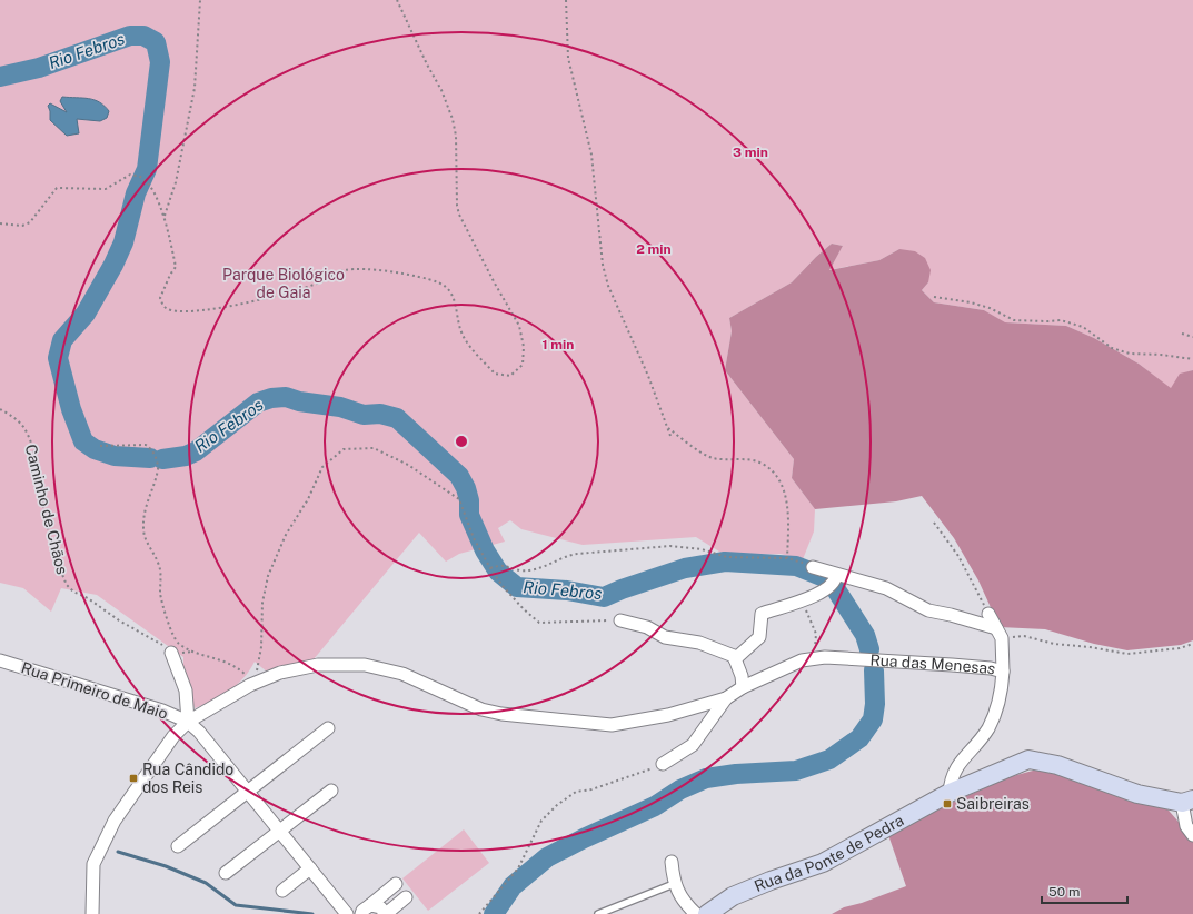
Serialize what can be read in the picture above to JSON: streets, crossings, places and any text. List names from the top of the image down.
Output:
{
  "streets": {
    "street": ["Rua das Menesas", "Rua Primeiro de Maio", "Rua da Ponte de Pedra"],
    "path": ["Caminho de Chãos"]
  },
  "crossings": [
    ["Rua das Menesas", "Rua da Ponte de Pedra"]
  ],
  "water": ["Rio Febros"],
  "parks": ["Parque Biológico de Gaia"],
  "places": {
    "transit": ["Rua Cândido dos Reis", "Saibreiras"]
  },
  "scale_bar": "50 m",
  "rings": ["3 min", "2 min", "1 min"]
}
